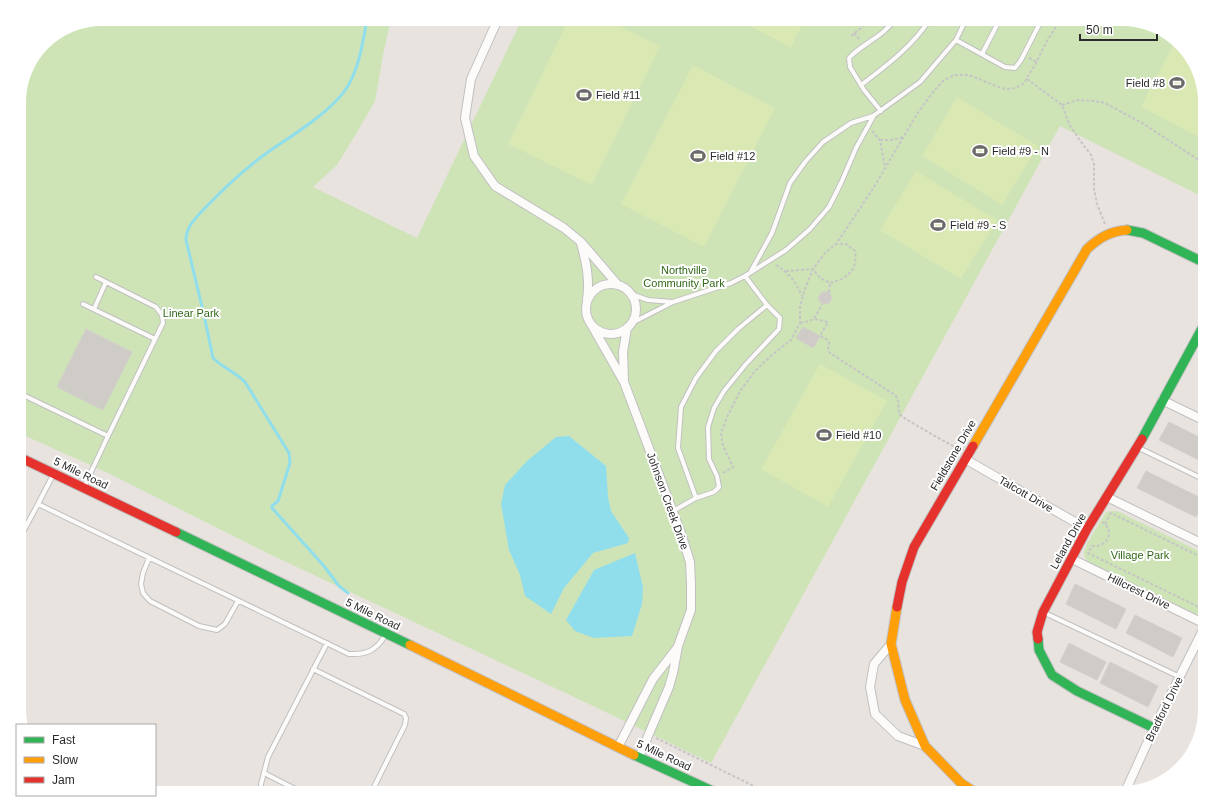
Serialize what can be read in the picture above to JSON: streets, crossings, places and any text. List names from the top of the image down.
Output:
{
  "streets": {
    "street": [
      "Fieldstone Drive",
      "5 Mile Road",
      "Talcott Drive",
      "Johnson Creek Drive",
      "Leland Drive",
      "Hillcrest Drive",
      "Bradford Drive"
    ]
  },
  "crossings": [
    ["Fieldstone Drive", "Talcott Drive"],
    ["5 Mile Road", "Johnson Creek Drive"],
    ["Talcott Drive", "Leland Drive"],
    ["Leland Drive", "Hillcrest Drive"],
    ["Leland Drive", "Bradford Drive"]
  ],
  "parks": ["Northville Community Park", "Linear Park", "Village Park"],
  "places": {
    "sports": [
      "Field #8",
      "Field #11",
      "Field #9 - N",
      "Field #12",
      "Field #9 - S",
      "Field #10"
    ]
  },
  "legend": ["Fast", "Slow", "Jam"],
  "scale_bar": "50 m"
}
